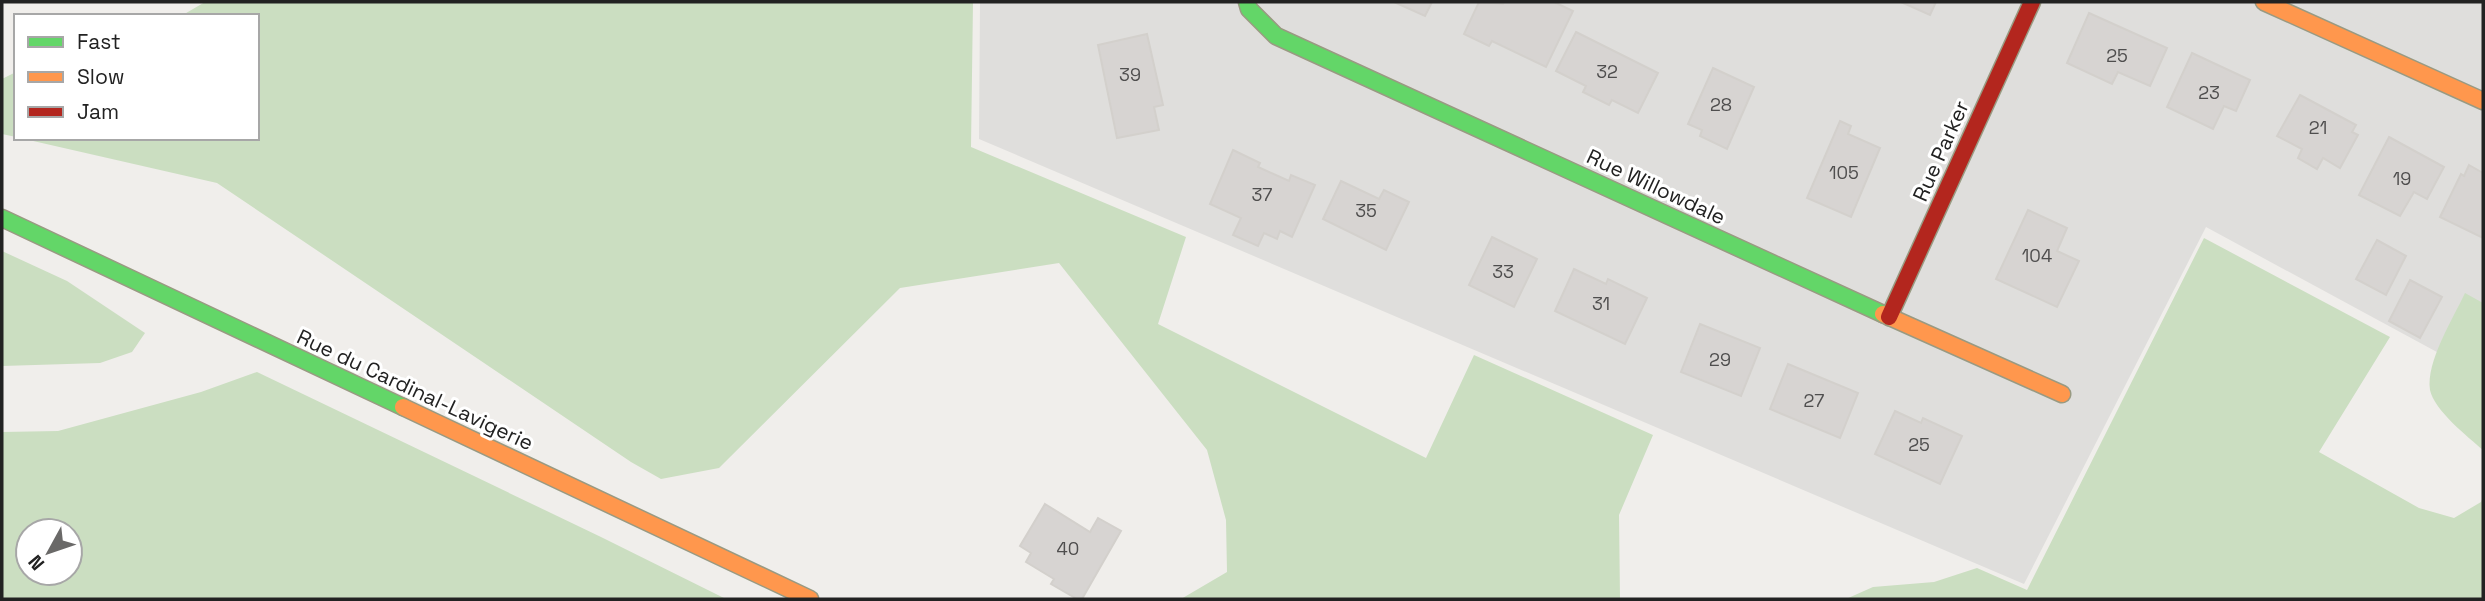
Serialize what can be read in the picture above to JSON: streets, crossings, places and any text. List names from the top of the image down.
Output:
{
  "streets": {
    "street": ["Rue Parker", "Rue Willowdale", "Rue du Cardinal-Lavigerie"]
  },
  "crossings": [
    ["Rue Parker", "Rue Willowdale"]
  ],
  "house_numbers": [
    "25",
    "32",
    "39",
    "23",
    "28",
    "21",
    "105",
    "19",
    "37",
    "35",
    "104",
    "33",
    "31",
    "29",
    "27",
    "25",
    "40"
  ],
  "legend": ["Fast", "Slow", "Jam"],
  "north": "bottom left"
}
